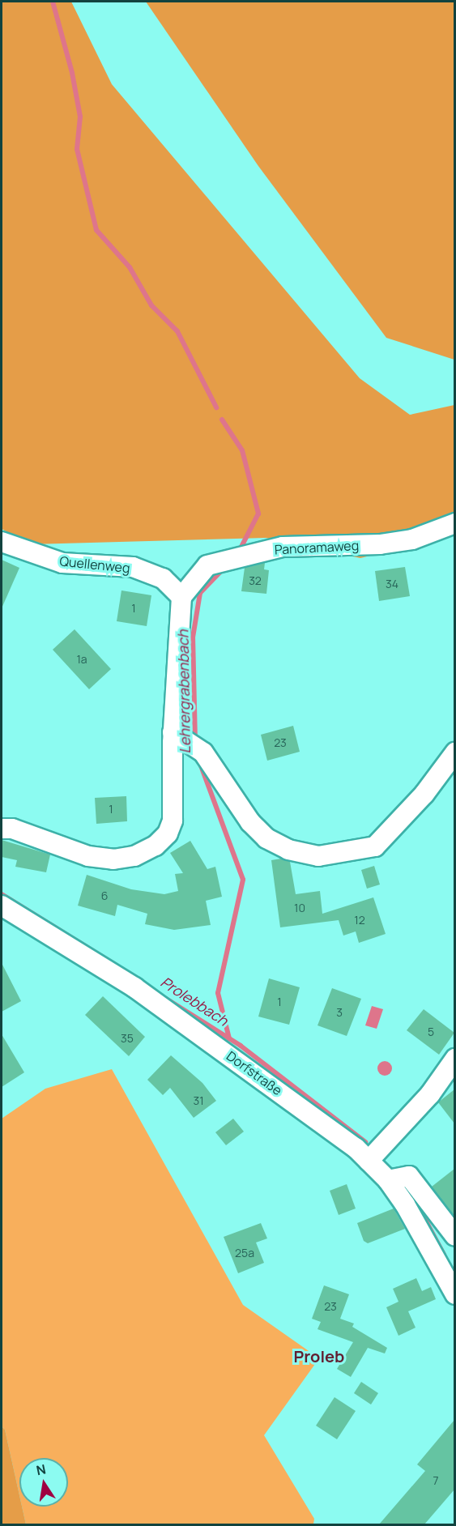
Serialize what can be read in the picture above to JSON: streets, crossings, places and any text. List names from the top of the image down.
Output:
{
  "streets": {
    "street": ["Panoramaweg", "Quellenweg", "Dorfstraße"]
  },
  "crossings": [
    ["Panoramaweg", "Quellenweg"]
  ],
  "districts": ["Proleb"],
  "water": ["Lehrergrabenbach", "Prolebbach"],
  "house_numbers": [
    "32",
    "34",
    "1",
    "1a",
    "23",
    "1",
    "6",
    "10",
    "12",
    "1",
    "3",
    "5",
    "35",
    "31",
    "25a",
    "23",
    "7"
  ],
  "north": "top"
}
